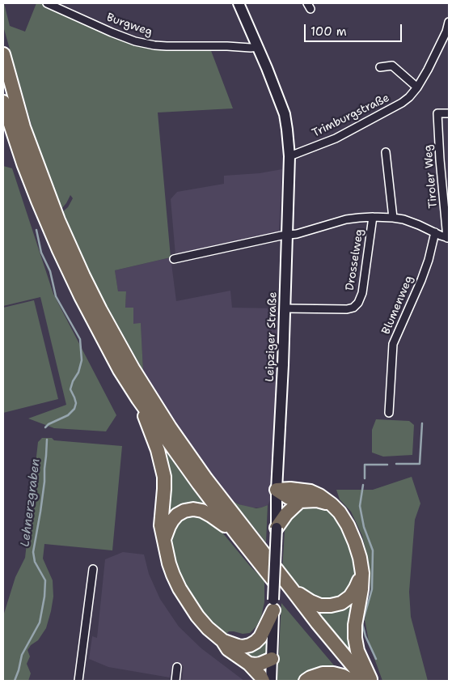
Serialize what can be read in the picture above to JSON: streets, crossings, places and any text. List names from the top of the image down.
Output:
{
  "streets": {
    "main road": ["Leipziger Straße"],
    "street": [
      "Burgweg",
      "Trimburgstraße",
      "Tiroler Weg",
      "Drosselweg",
      "Blumenweg"
    ]
  },
  "crossings": [
    ["Burgweg", "Leipziger Straße"],
    ["Trimburgstraße", "Leipziger Straße"],
    ["Drosselweg", "Leipziger Straße"]
  ],
  "water": ["Lehnerzgraben"],
  "scale_bar": "100 m"
}
